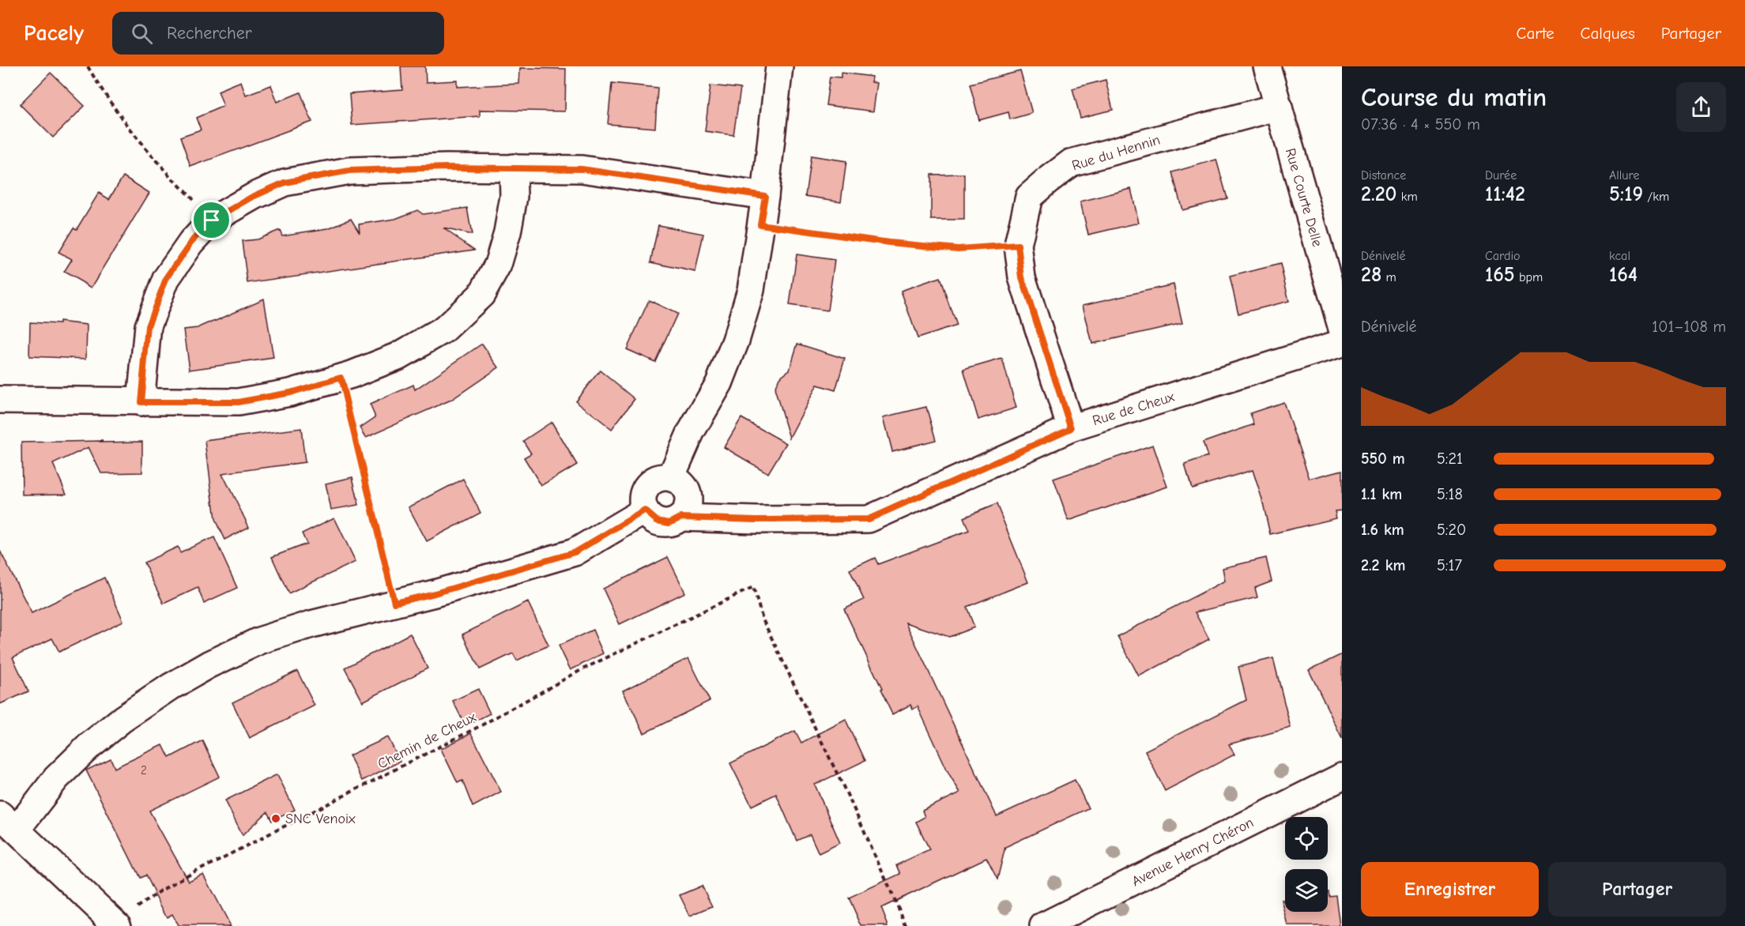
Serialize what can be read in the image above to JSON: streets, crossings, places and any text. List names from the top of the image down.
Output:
{
  "streets": {
    "street": [
      "Rue du Hennin",
      "Rue Courte Delle",
      "Rue de Cheux",
      "Avenue Henry Chéron"
    ],
    "path": ["Chemin de Cheux"]
  },
  "crossings": [
    ["Rue du Hennin", "Rue Courte Delle"],
    ["Rue du Hennin", "Rue de Cheux"]
  ],
  "places": ["SNC Venoix"],
  "house_numbers": ["2"],
  "page": {
    "header": "Pacely",
    "search": "Rechercher",
    "nav": ["Carte", "Calques", "Partager"],
    "heading": ["Course du matin", "07:36 · 4 × 550 m"],
    "stats": [
      ["Distance", "2.20 km"],
      ["Durée", "11:42"],
      ["Allure", "5:19 /km"],
      ["Dénivelé", "28 m"],
      ["Cardio", "165 bpm"],
      ["kcal", "164"]
    ],
    "chart": ["Dénivelé", "101–108 m"],
    "list": [
      {
        "name": "550 m",
        "note": "5:21"
      },
      {
        "name": "1.1 km",
        "note": "5:18"
      },
      {
        "name": "1.6 km",
        "note": "5:20"
      },
      {
        "name": "2.2 km",
        "note": "5:17"
      }
    ],
    "buttons": ["Enregistrer", "Partager"]
  }
}
